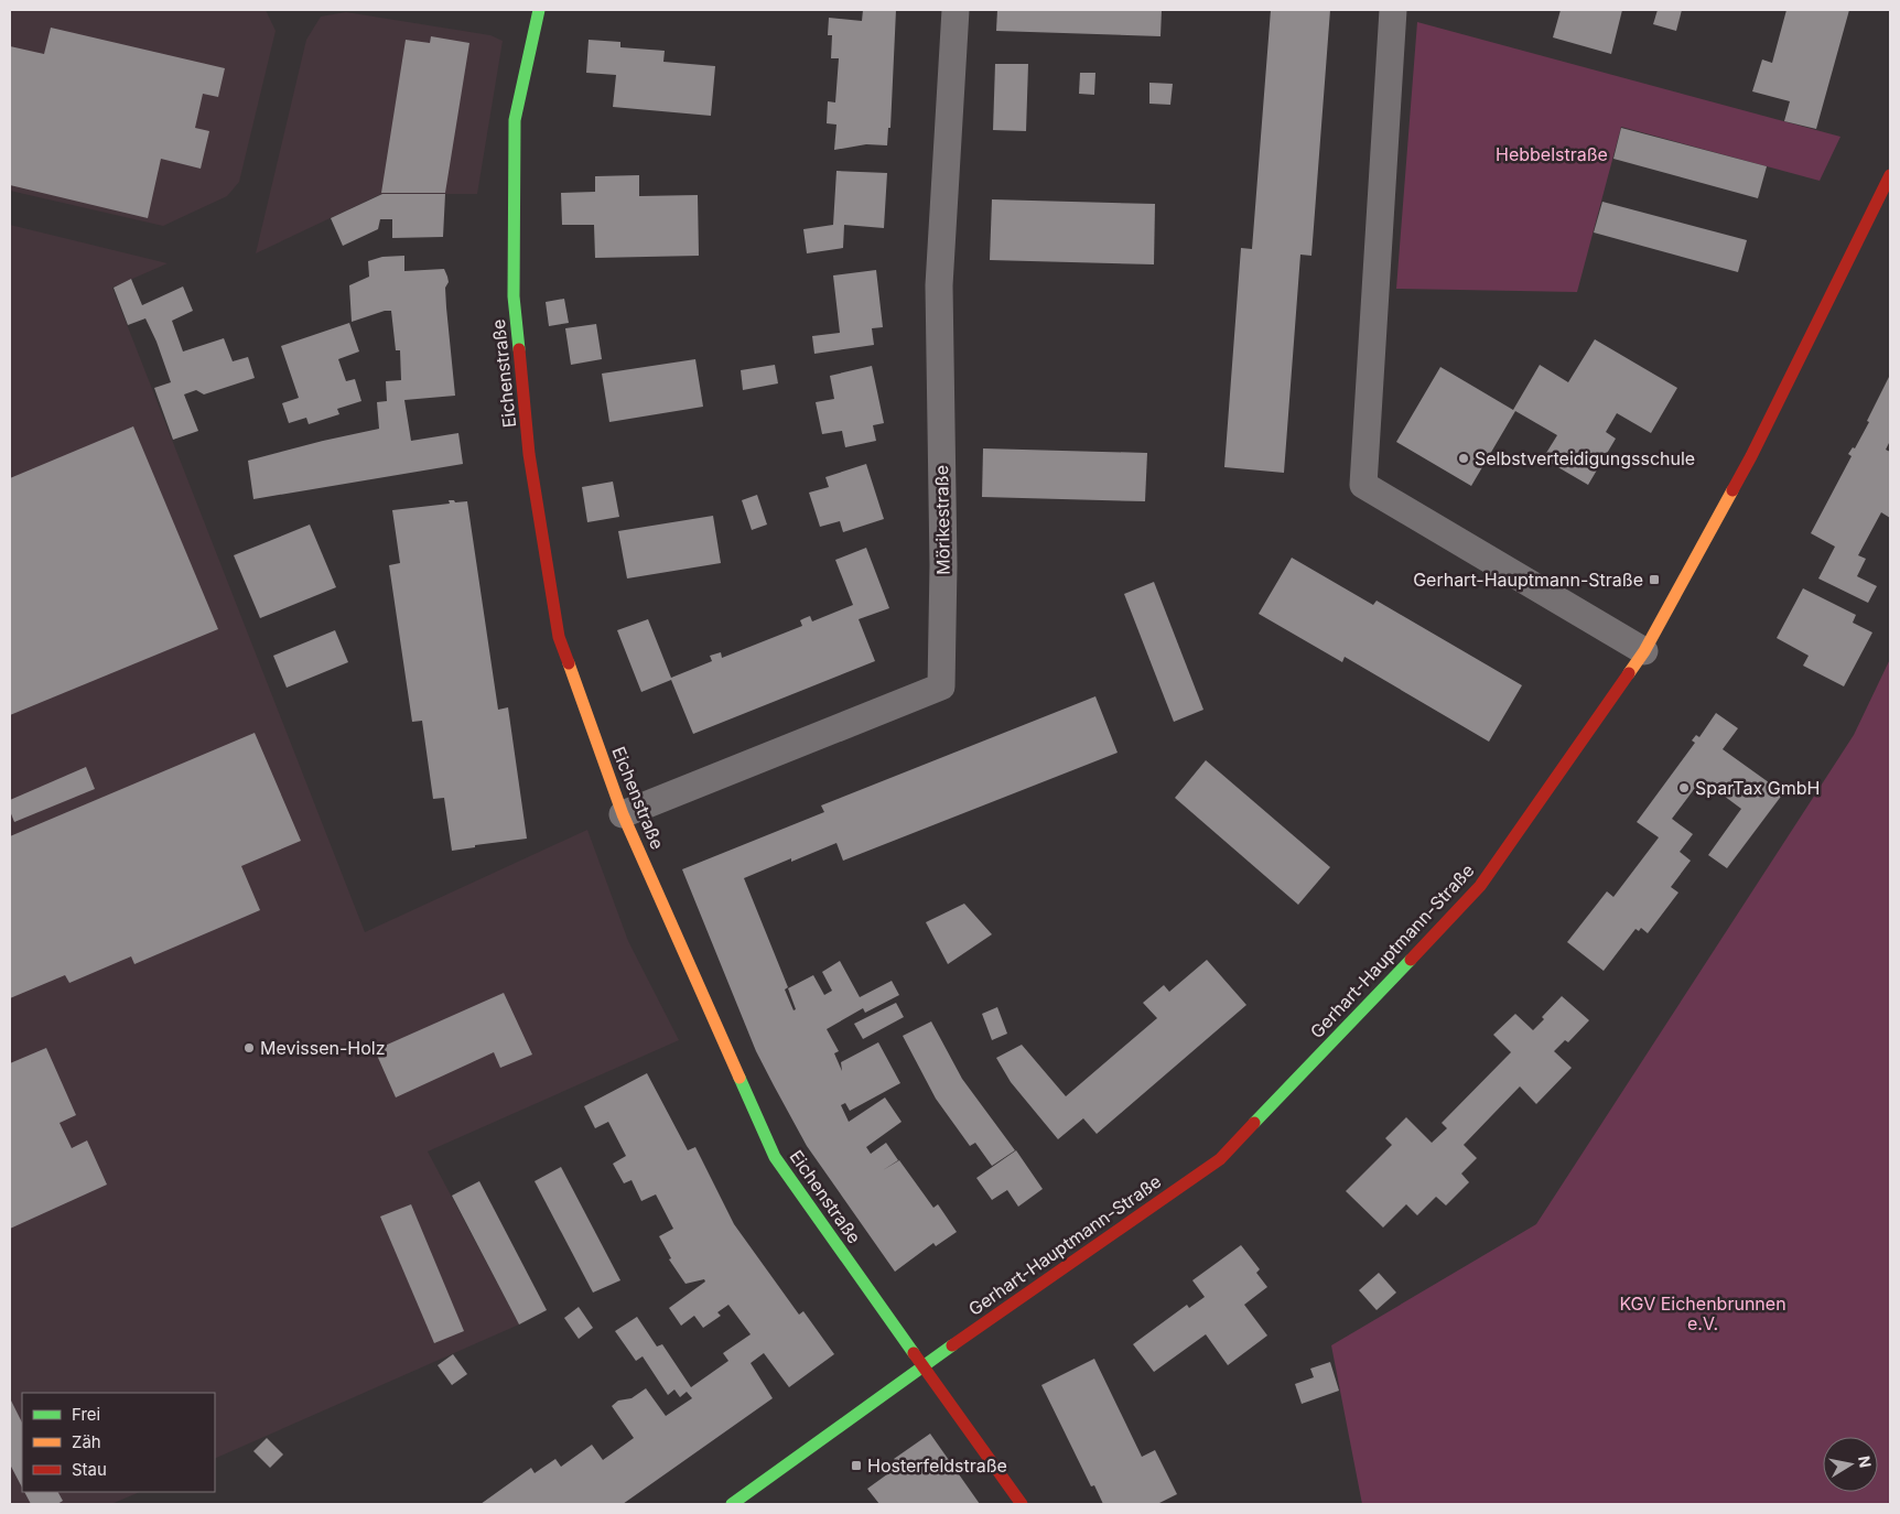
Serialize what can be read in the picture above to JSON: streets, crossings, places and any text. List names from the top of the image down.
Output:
{
  "streets": {
    "street": ["Eichenstraße", "Mörikestraße", "Gerhart-Hauptmann-Straße"]
  },
  "crossings": [
    ["Eichenstraße", "Mörikestraße"],
    ["Eichenstraße", "Gerhart-Hauptmann-Straße"]
  ],
  "parks": ["Hebbelstraße", "KGV Eichenbrunnen e.V."],
  "places": {
    "other": ["Selbstverteidigungsschule", "SparTax GmbH", "Mevissen-Holz"],
    "transit": ["Gerhart-Hauptmann-Straße", "Hosterfeldstraße"]
  },
  "legend": ["Frei", "Zäh", "Stau"],
  "north": "right"
}
